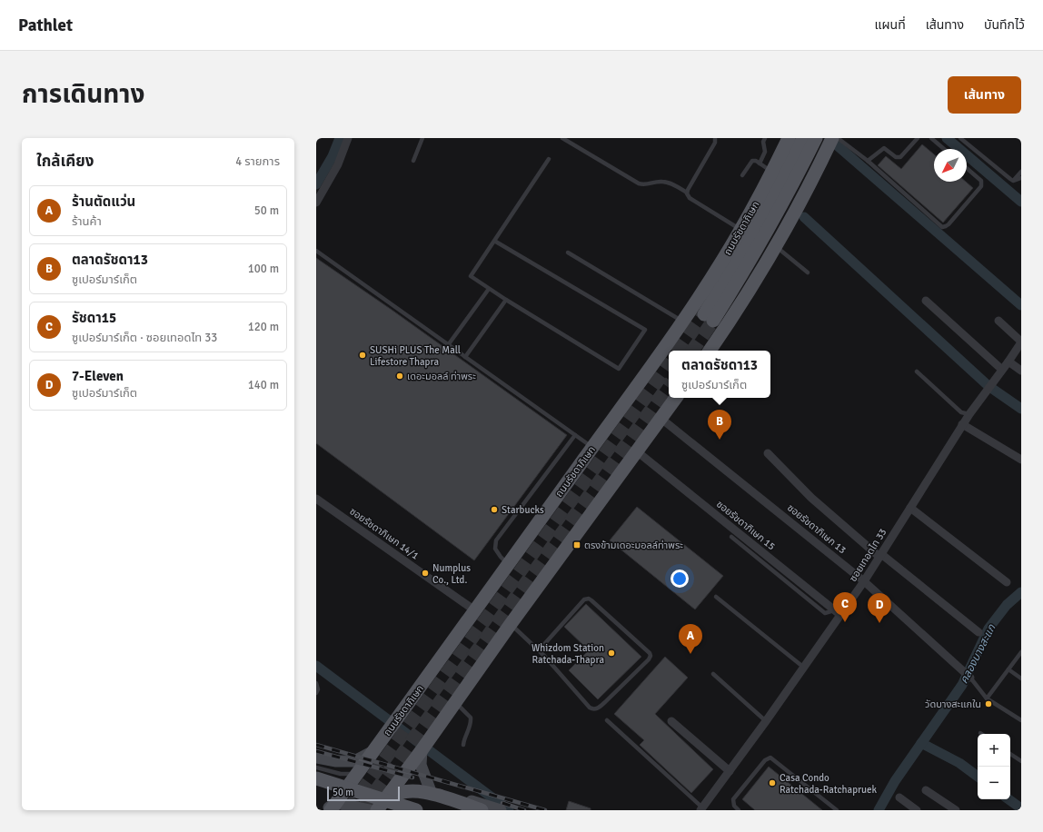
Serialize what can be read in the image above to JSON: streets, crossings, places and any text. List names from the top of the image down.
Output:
{
  "streets": {
    "main road": ["ถนนรัชดาภิเษก"],
    "street": [
      "ซอยรัชดาภิเษก 15",
      "ซอยรัชดาภิเษก 13",
      "ซอยรัชดาภิเษก 14/1",
      "ซอยเทอดไท 33"
    ]
  },
  "crossings": [
    ["ถนนรัชดาภิเษก", "ซอยรัชดาภิเษก 14/1"],
    ["ซอยรัชดาภิเษก 15", "ซอยเทอดไท 33"],
    ["ซอยรัชดาภิเษก 13", "ซอยเทอดไท 33"]
  ],
  "water": ["คลองบางสะแก"],
  "places": {
    "other": [
      "SUSHi PLUS The Mall Lifestore Thapra",
      "เดอะมอลล์ ท่าพระ",
      "Starbucks",
      "Numplus Co., Ltd.",
      "Whizdom Station Ratchada-Thapra",
      "วัดบางสะแกใน",
      "Casa Condo Ratchada-Ratchapruek"
    ],
    "transit": ["ตรงข้ามเดอะมอลล์ท่าพระ"]
  },
  "scale_bar": "50 m",
  "north": "bottom left",
  "page": {
    "header": "Pathlet",
    "nav": ["แผนที่", "เส้นทาง", "บันทึกไว้"],
    "title": "การเดินทาง",
    "buttons": "เส้นทาง",
    "heading": ["ใกล้เคียง", "4 รายการ"],
    "list": [
      {
        "mark": "A",
        "name": "ร้านตัดแว่น",
        "note": "ร้านค้า",
        "value": "50 m"
      },
      {
        "mark": "B",
        "name": "ตลาดรัชดา13",
        "note": "ซูเปอร์มาร์เก็ต",
        "value": "100 m"
      },
      {
        "mark": "C",
        "name": "รัชดา15",
        "note": "ซูเปอร์มาร์เก็ต · ซอยเทอดไท 33",
        "value": "120 m"
      },
      {
        "mark": "D",
        "name": "7-Eleven",
        "note": "ซูเปอร์มาร์เก็ต",
        "value": "140 m"
      }
    ],
    "popup": ["ตลาดรัชดา13", "ซูเปอร์มาร์เก็ต"],
    "pins": [
      "B",
      "C",
      "D",
      "A"
    ],
    "map_buttons": ["+", "−"],
    "scale": "50 m"
  }
}
